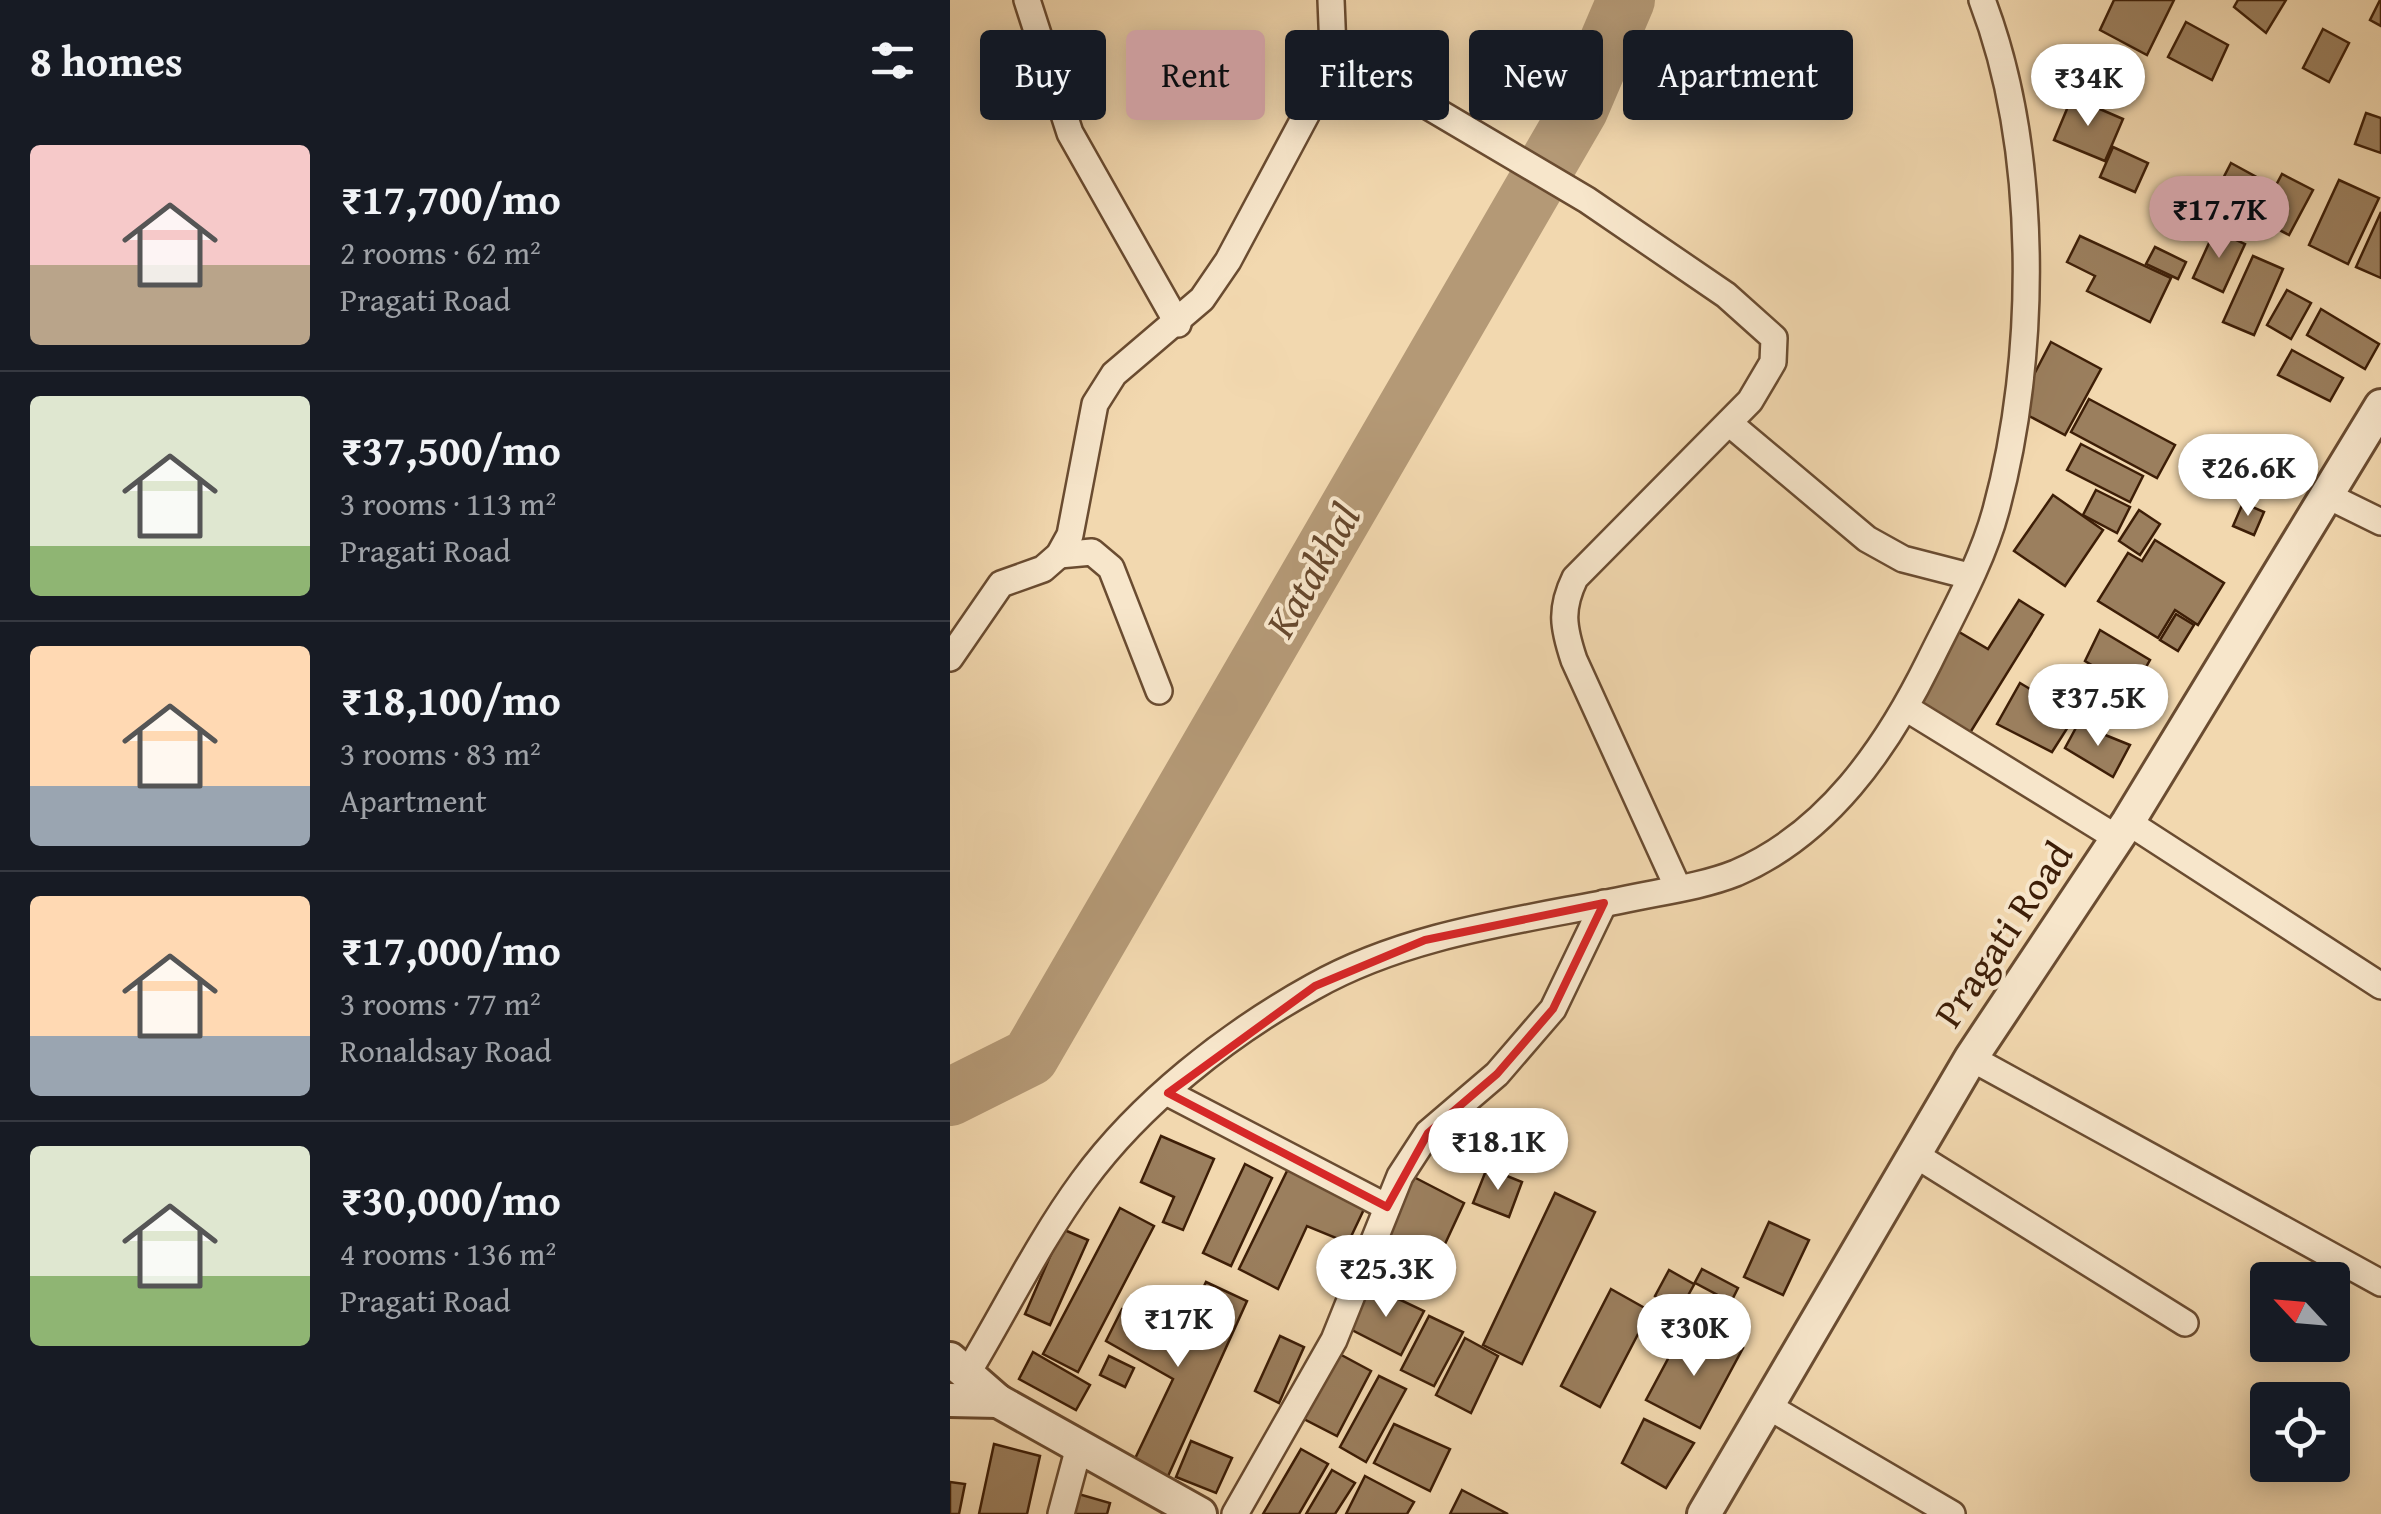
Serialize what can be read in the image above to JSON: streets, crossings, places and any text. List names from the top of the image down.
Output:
{
  "streets": {
    "street": ["Pragati Road"]
  },
  "water": ["Katakhal"],
  "north": "top left",
  "page": {
    "heading": "8 homes",
    "chip": [
      "Buy",
      "Rent",
      "Filters",
      "New",
      "Apartment"
    ],
    "price": [
      "₹34K",
      "₹17.7K",
      "₹26.6K",
      "₹37.5K",
      "₹18.1K",
      "₹25.3K",
      "₹17K",
      "₹30K"
    ],
    "list": [
      {
        "name": "₹17,700/mo",
        "note": "2 rooms · 62 m² · Pragati Road"
      },
      {
        "name": "₹37,500/mo",
        "note": "3 rooms · 113 m² · Pragati Road"
      },
      {
        "name": "₹18,100/mo",
        "note": "3 rooms · 83 m² · Apartment"
      },
      {
        "name": "₹17,000/mo",
        "note": "3 rooms · 77 m² · Ronaldsay Road"
      },
      {
        "name": "₹30,000/mo",
        "note": "4 rooms · 136 m² · Pragati Road"
      }
    ]
  }
}
